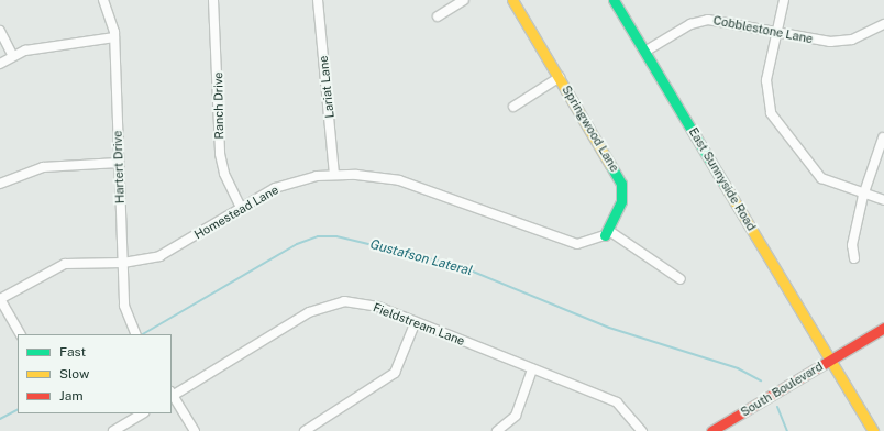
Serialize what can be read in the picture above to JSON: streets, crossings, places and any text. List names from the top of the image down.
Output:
{
  "streets": {
    "main road": ["Springwood Lane", "East Sunnyside Road", "South Boulevard"],
    "street": [
      "Cobblestone Lane",
      "Lariat Lane",
      "Ranch Drive",
      "Hartert Drive",
      "Homestead Lane",
      "Fieldstream Lane"
    ]
  },
  "crossings": [
    ["Cobblestone Lane", "East Sunnyside Road"],
    ["Lariat Lane", "Homestead Lane"],
    ["Ranch Drive", "Homestead Lane"],
    ["Springwood Lane", "Homestead Lane"],
    ["Hartert Drive", "Homestead Lane"],
    ["East Sunnyside Road", "South Boulevard"]
  ],
  "water": ["Gustafson Lateral"],
  "legend": ["Fast", "Slow", "Jam"]
}
